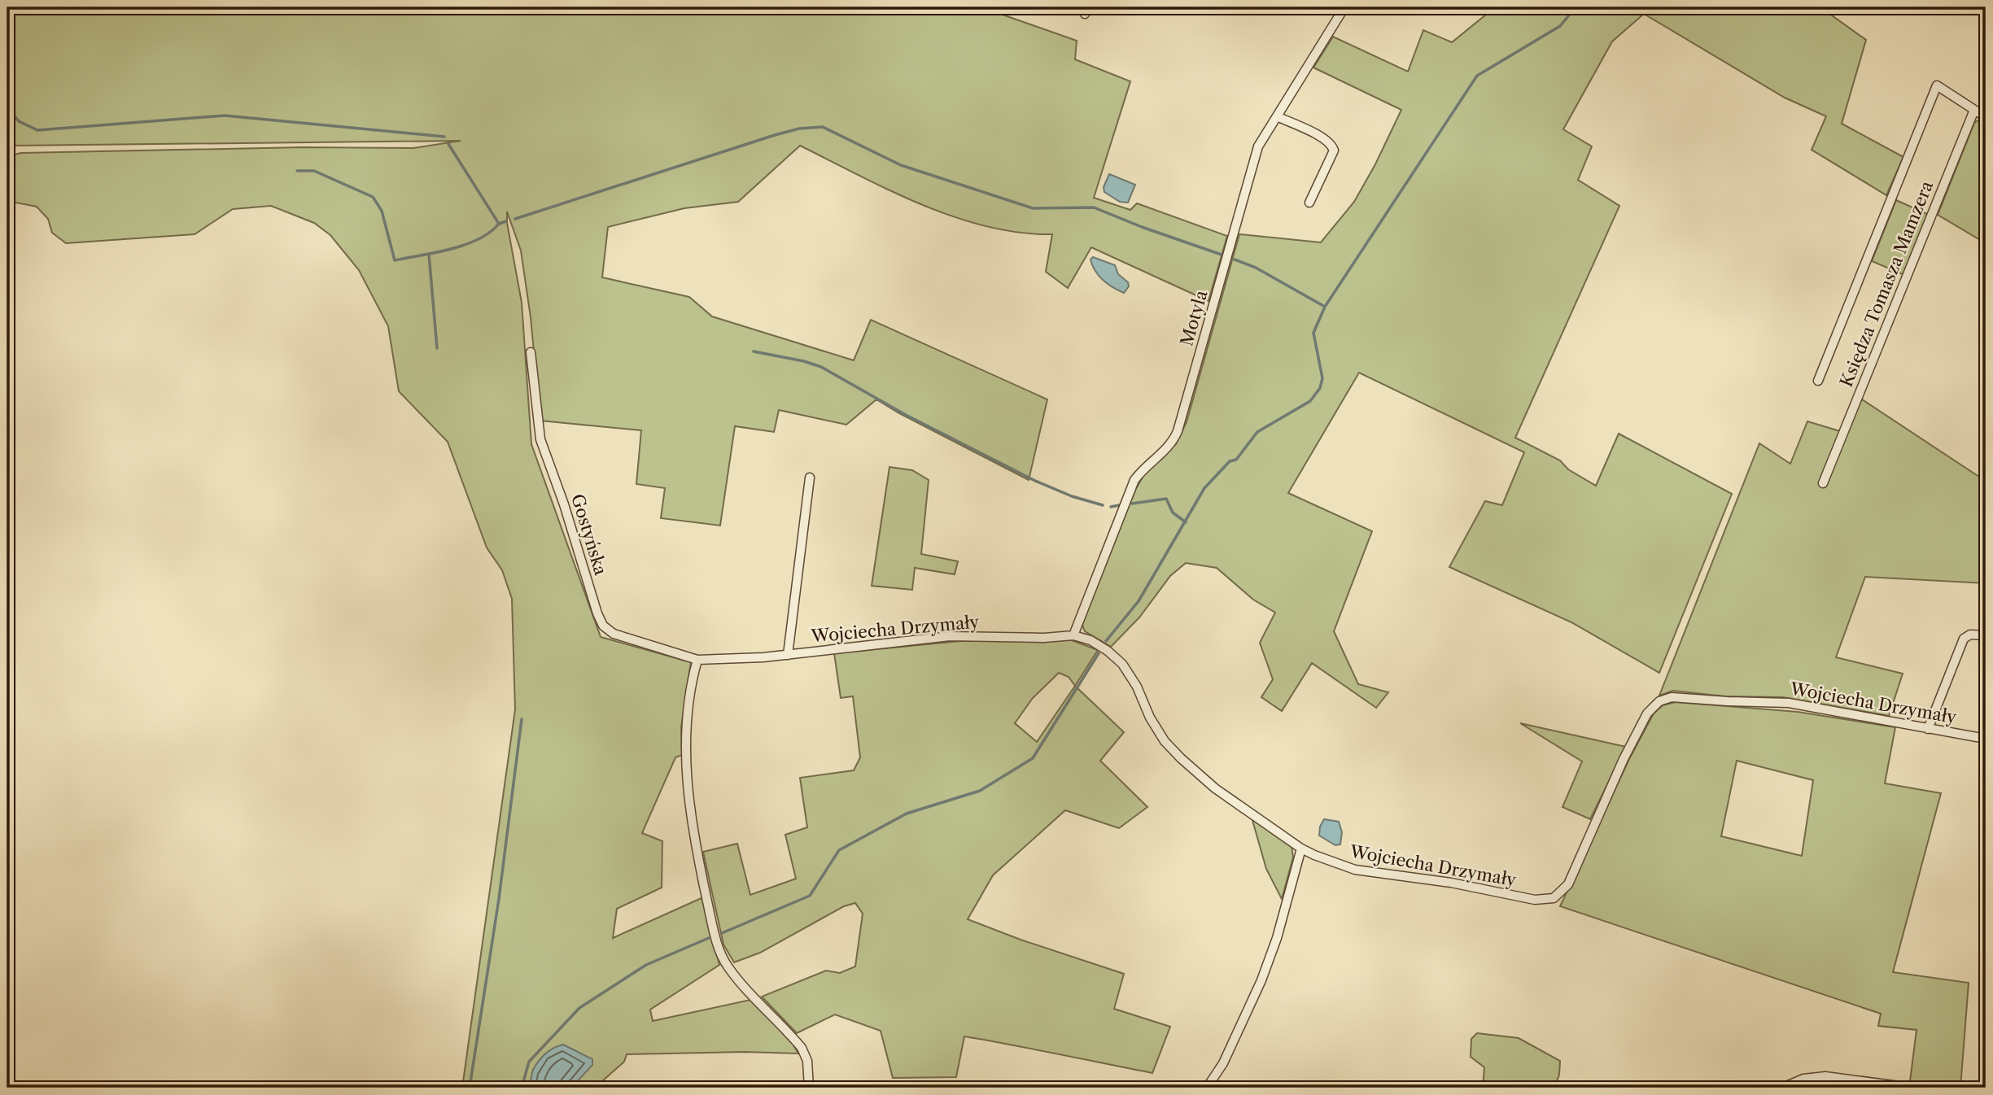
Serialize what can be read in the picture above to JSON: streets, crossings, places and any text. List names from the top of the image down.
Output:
{
  "streets": {
    "street": [
      "Księdza Tomasza Mamzera",
      "Motyla",
      "Gostyńska",
      "Wojciecha Drzymały"
    ]
  },
  "crossings": [
    ["Motyla", "Wojciecha Drzymały"],
    ["Gostyńska", "Wojciecha Drzymały"]
  ]
}
